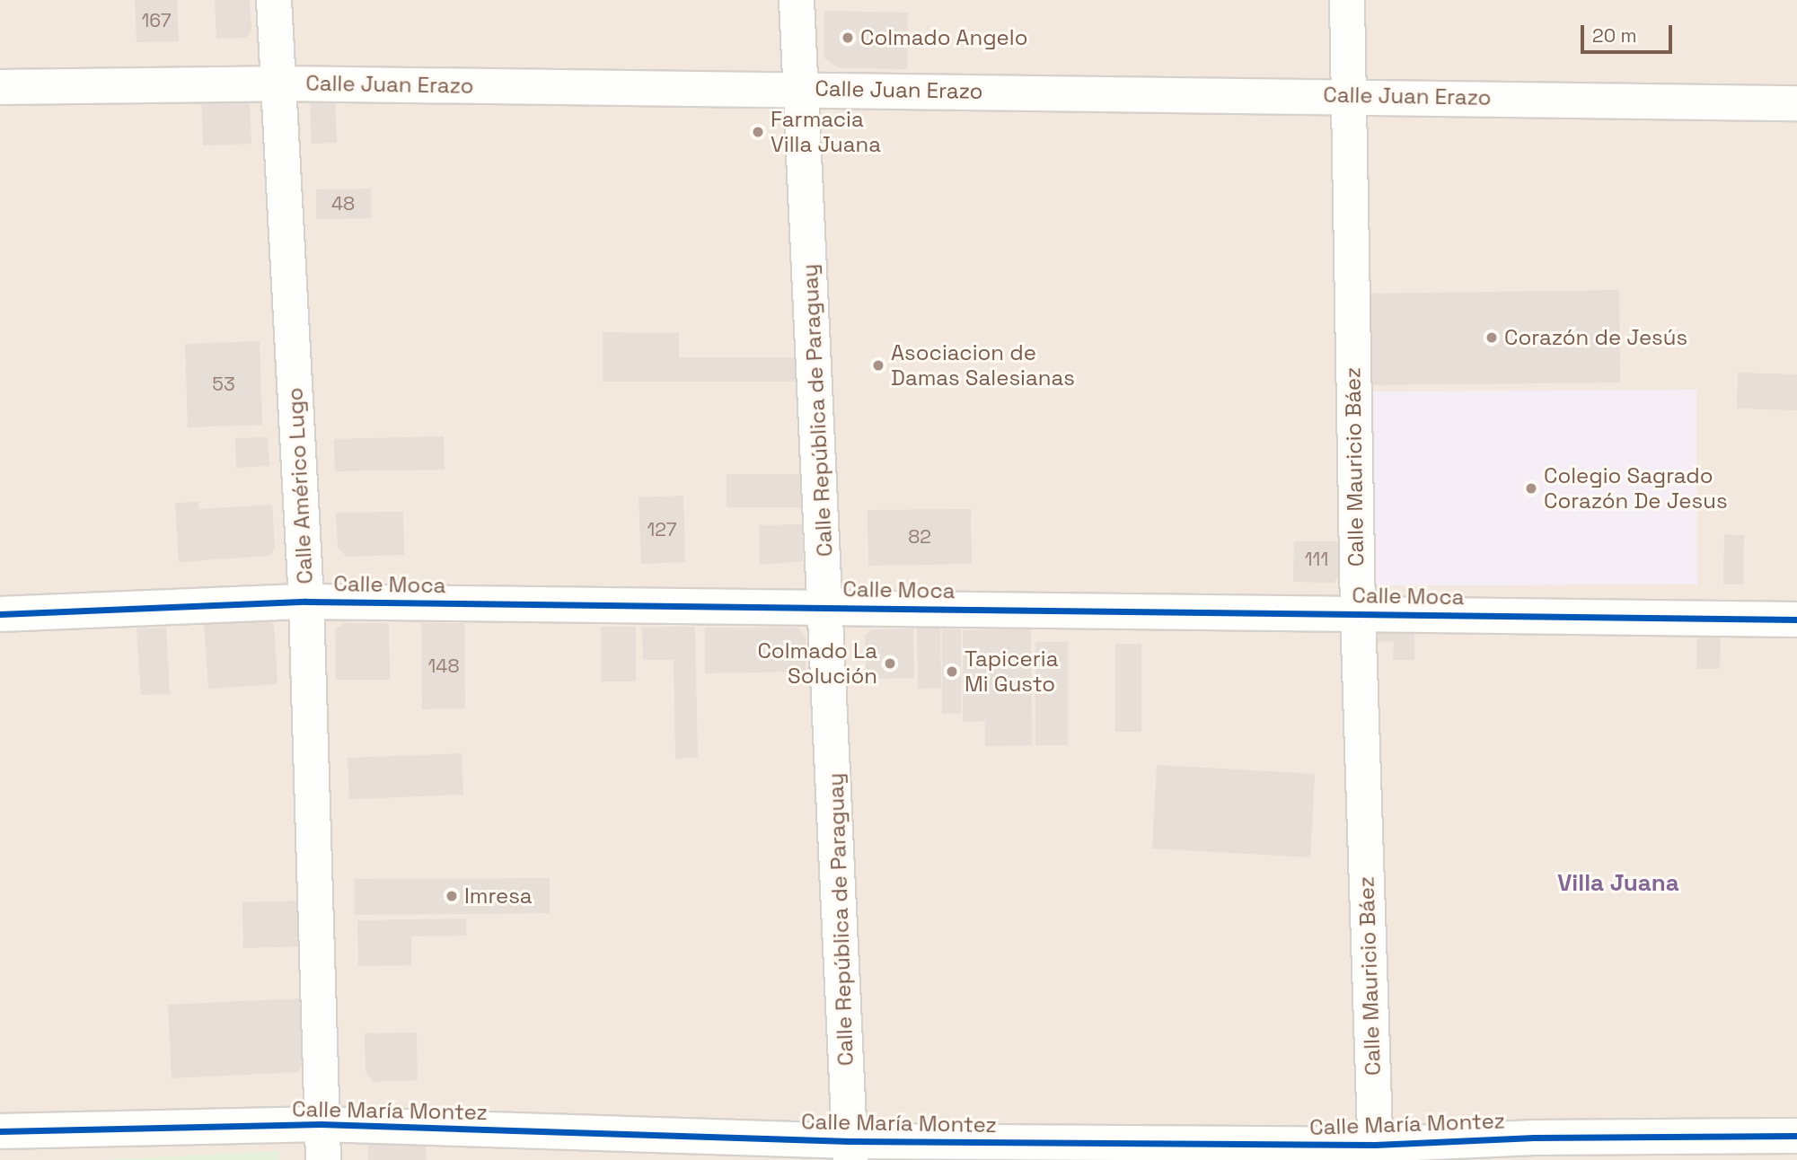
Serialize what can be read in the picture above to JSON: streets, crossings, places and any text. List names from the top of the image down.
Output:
{
  "streets": {
    "street": [
      "Calle Juan Erazo",
      "Calle República de Paraguay",
      "Calle Mauricio Báez",
      "Calle Américo Lugo",
      "Calle Moca",
      "Calle María Montez"
    ]
  },
  "crossings": [
    ["Calle Juan Erazo", "Calle República de Paraguay"],
    ["Calle Juan Erazo", "Calle Mauricio Báez"],
    ["Calle Juan Erazo", "Calle Américo Lugo"],
    ["Calle República de Paraguay", "Calle Moca"],
    ["Calle República de Paraguay", "Calle María Montez"],
    ["Calle Mauricio Báez", "Calle Moca"],
    ["Calle Mauricio Báez", "Calle María Montez"],
    ["Calle Américo Lugo", "Calle Moca"],
    ["Calle Américo Lugo", "Calle María Montez"]
  ],
  "districts": ["Villa Juana"],
  "places": [
    "Colmado Angelo",
    "Farmacia Villa Juana",
    "Corazón de Jesús",
    "Asociacion de Damas Salesianas",
    "Colegio Sagrado Corazón De Jesus",
    "Colmado La Solución",
    "Tapiceria Mi Gusto",
    "Imresa"
  ],
  "house_numbers": [
    "167",
    "48",
    "53",
    "127",
    "82",
    "111",
    "148"
  ],
  "scale_bar": "20 m"
}
